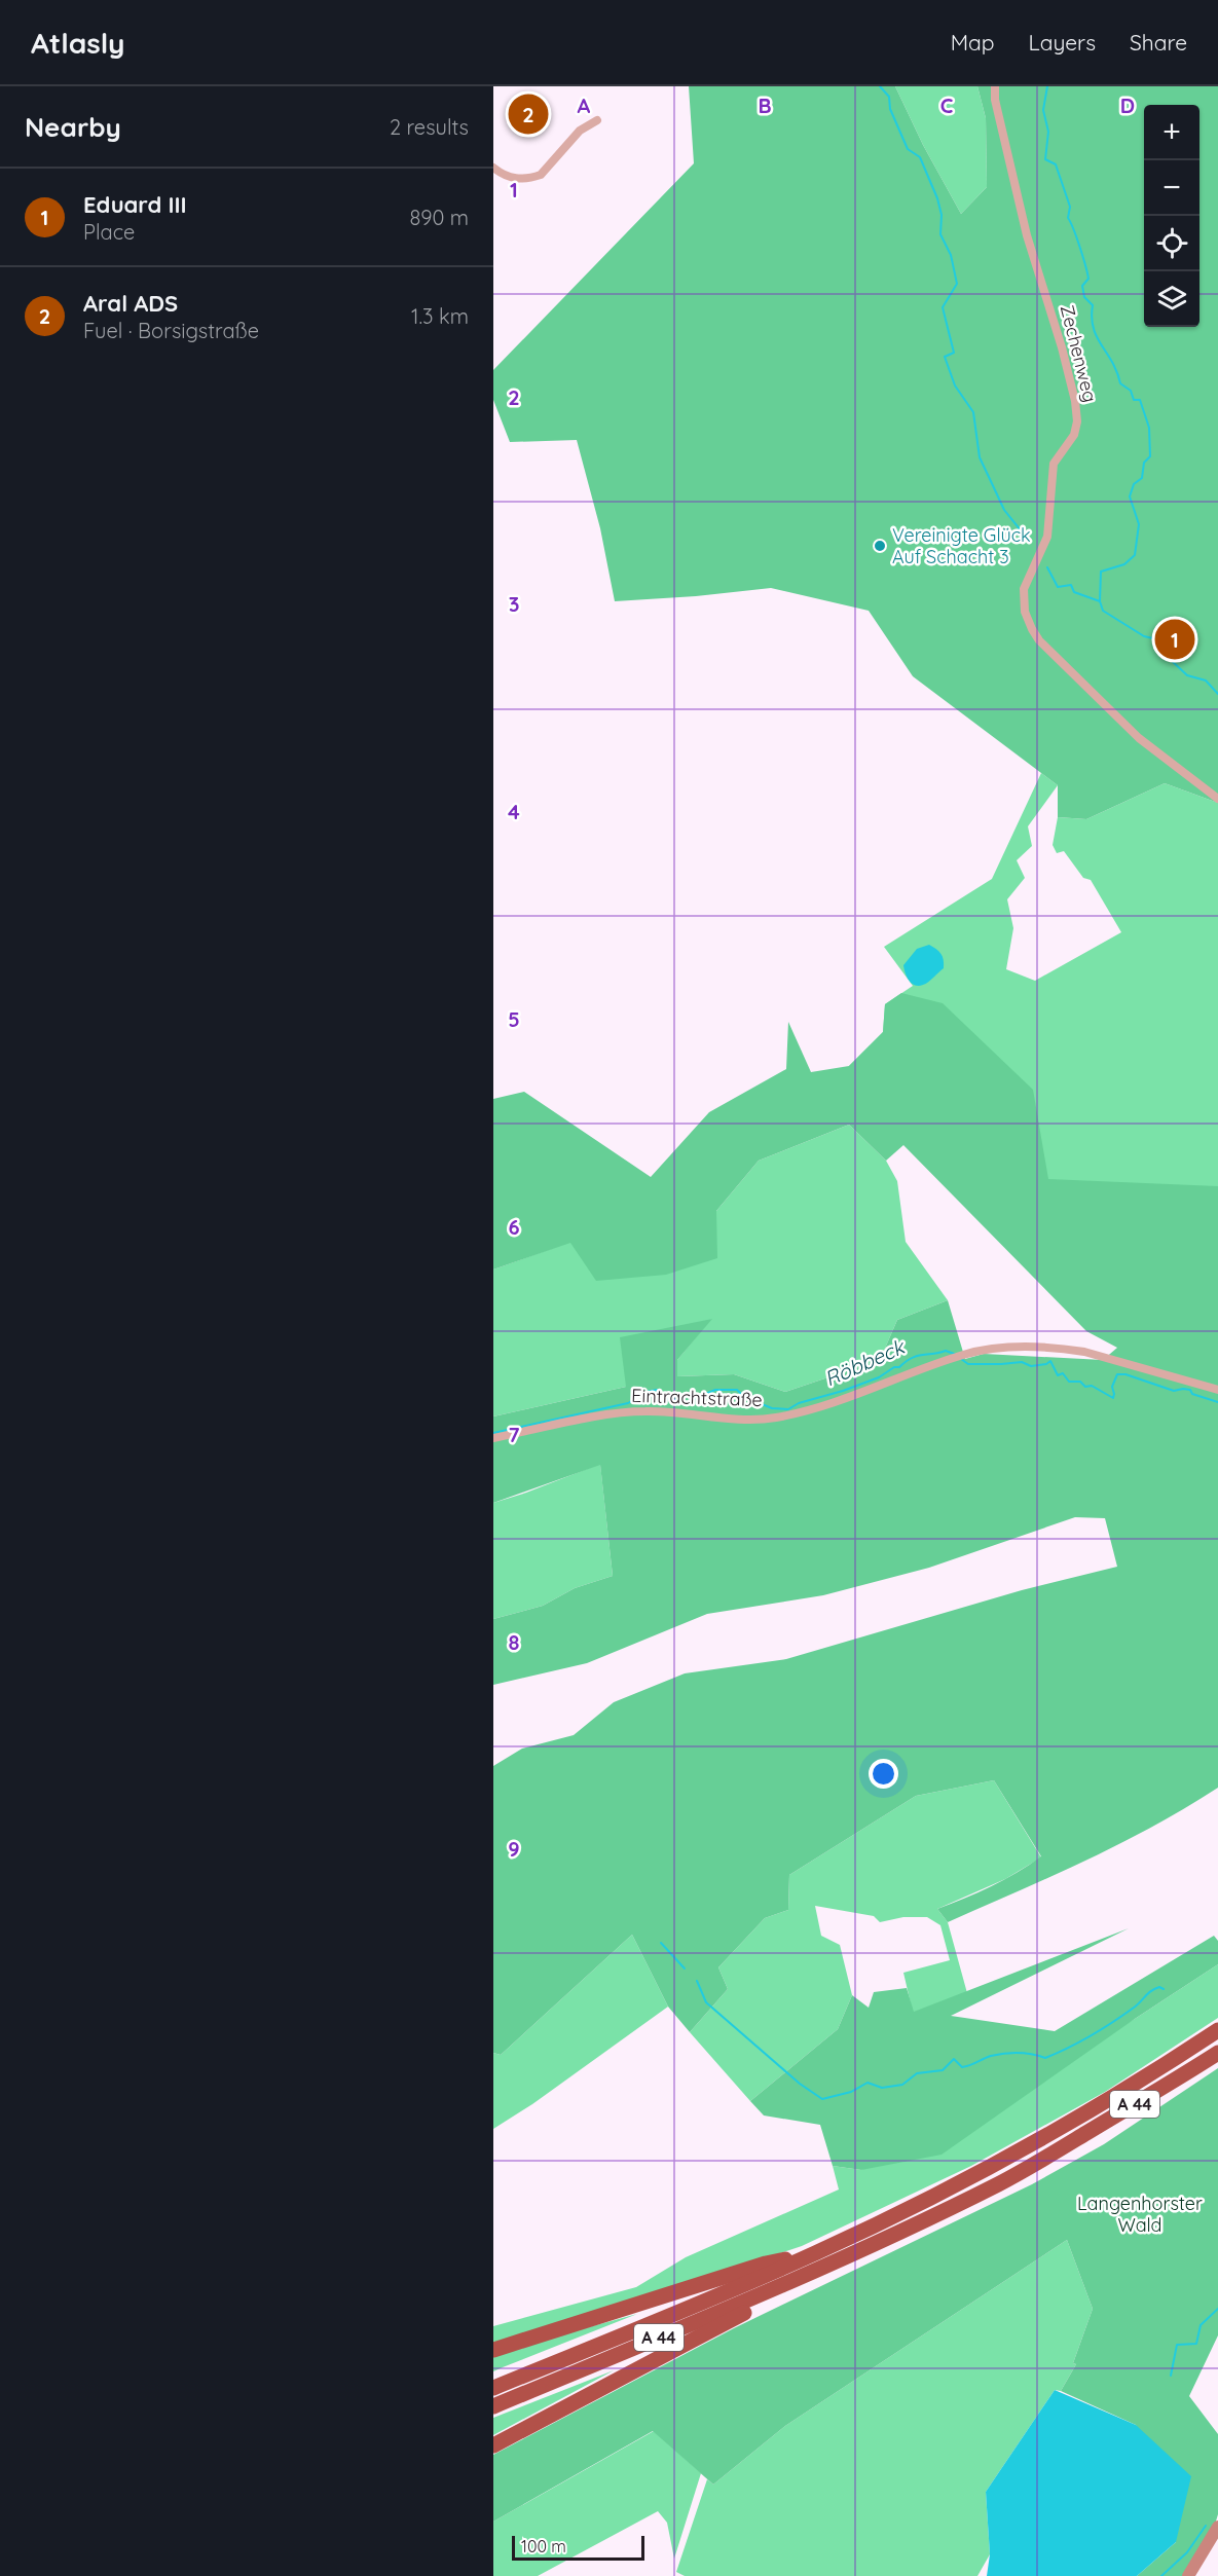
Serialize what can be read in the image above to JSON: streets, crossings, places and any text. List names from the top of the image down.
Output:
{
  "streets": {
    "highway": ["A 44"],
    "street": ["Zechenweg", "Eintrachtstraße"]
  },
  "water": ["Röbbeck"],
  "parks": ["Langenhorster Wald"],
  "places": ["Vereinigte Glück Auf Schacht 3"],
  "scale_bar": "100 m",
  "page": {
    "header": "Atlasly",
    "nav": ["Map", "Layers", "Share"],
    "heading": ["Nearby", "2 results"],
    "pins": ["2", "1"],
    "map_buttons": ["+", "−"],
    "list": [
      {
        "mark": "1",
        "name": "Eduard III",
        "note": "Place",
        "value": "890 m"
      },
      {
        "mark": "2",
        "name": "Aral ADS",
        "note": "Fuel · Borsigstraße",
        "value": "1.3 km"
      }
    ],
    "scale": "100 m"
  },
  "grid": {
    "columns": [
      "A",
      "B",
      "C",
      "D"
    ],
    "rows": [
      "1",
      "2",
      "3",
      "4",
      "5",
      "6",
      "7",
      "8",
      "9"
    ]
  }
}
